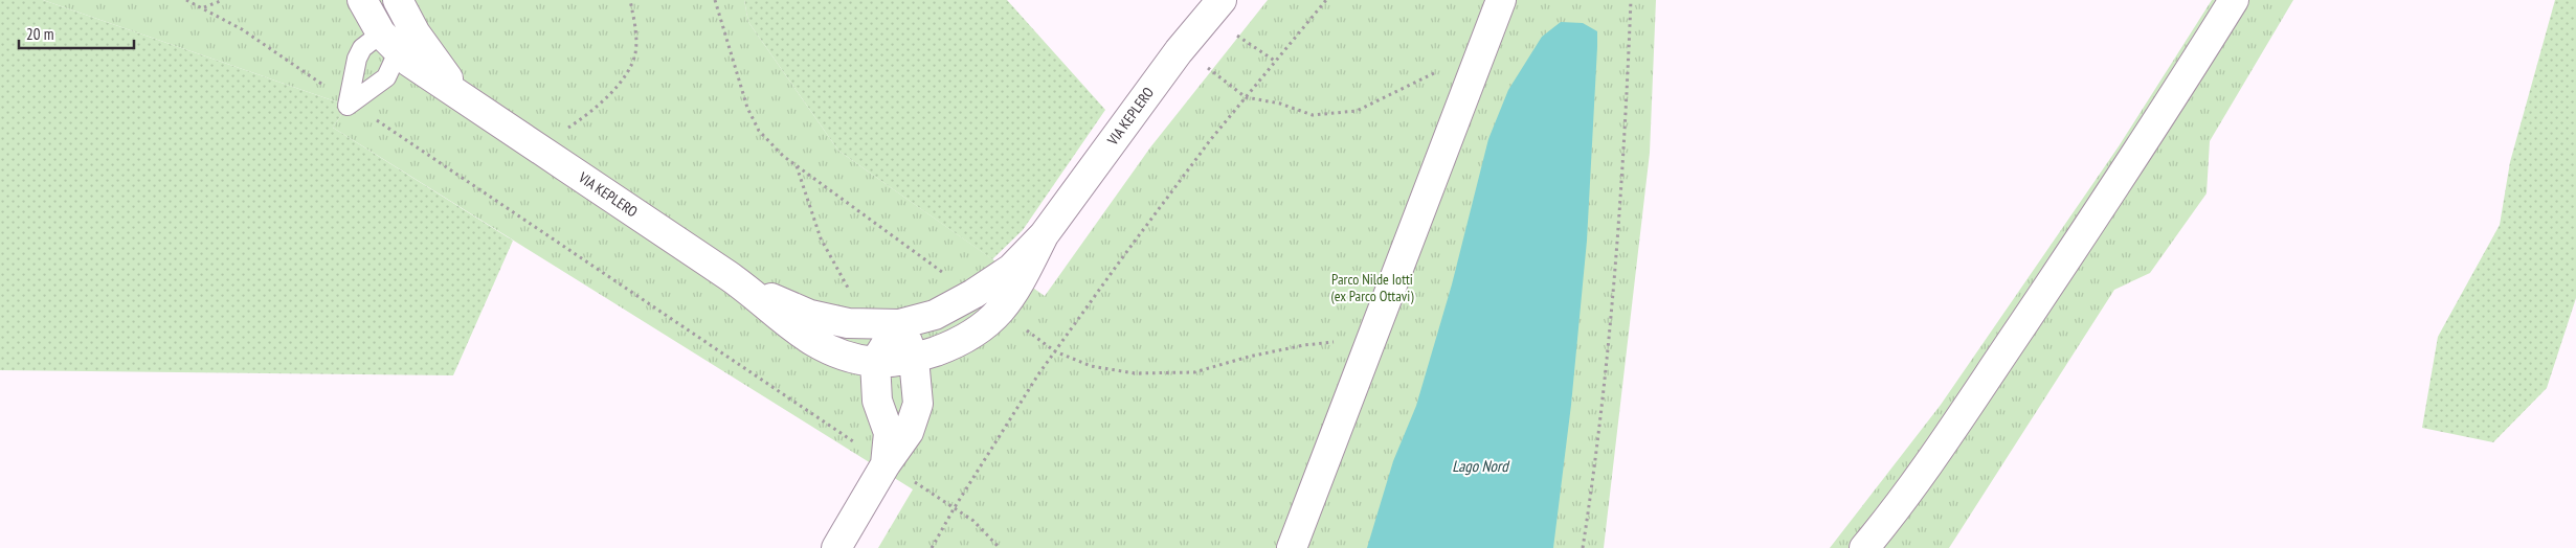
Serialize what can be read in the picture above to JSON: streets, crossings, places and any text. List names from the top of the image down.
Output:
{
  "streets": {
    "street": ["VIA KEPLERO"]
  },
  "water": ["Lago Nord"],
  "parks": ["Parco Nilde Iotti (ex Parco Ottavi)"],
  "scale_bar": "20 m"
}
